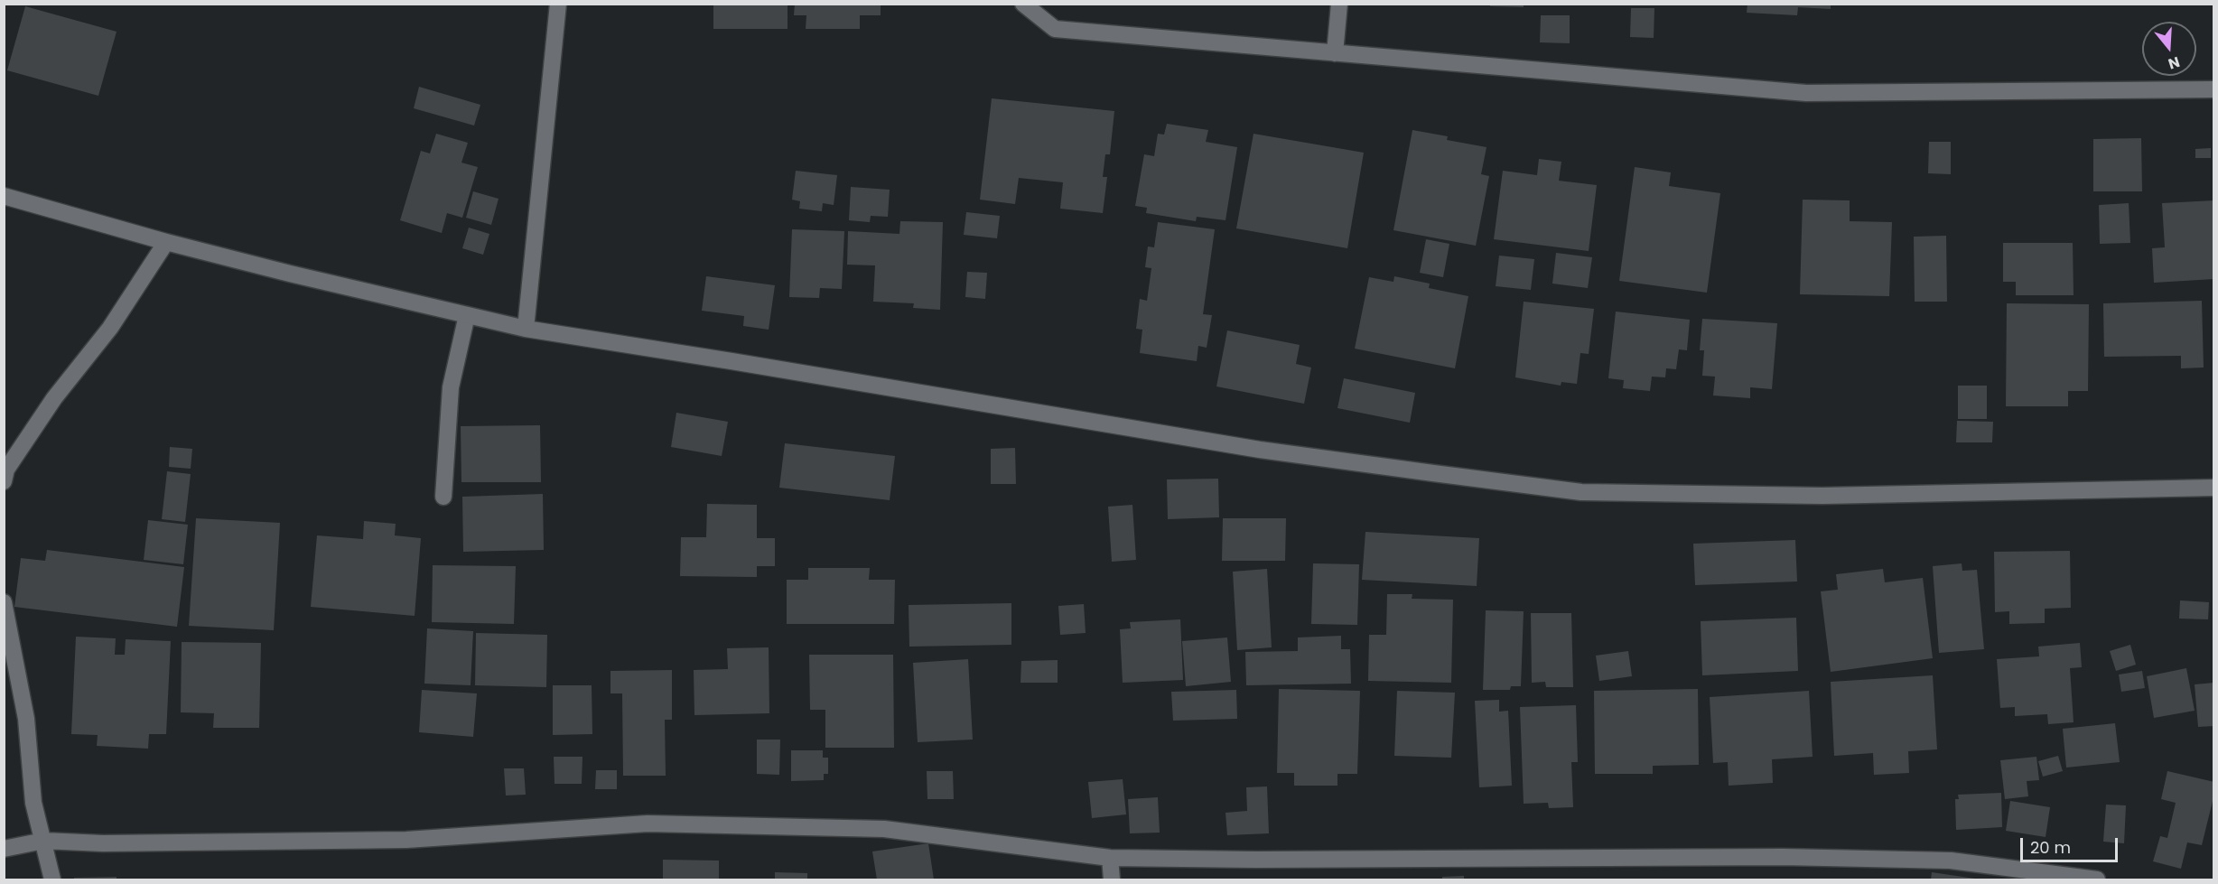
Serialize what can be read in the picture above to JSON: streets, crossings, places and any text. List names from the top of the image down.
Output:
{
  "scale_bar": "20 m",
  "north": "bottom"
}
